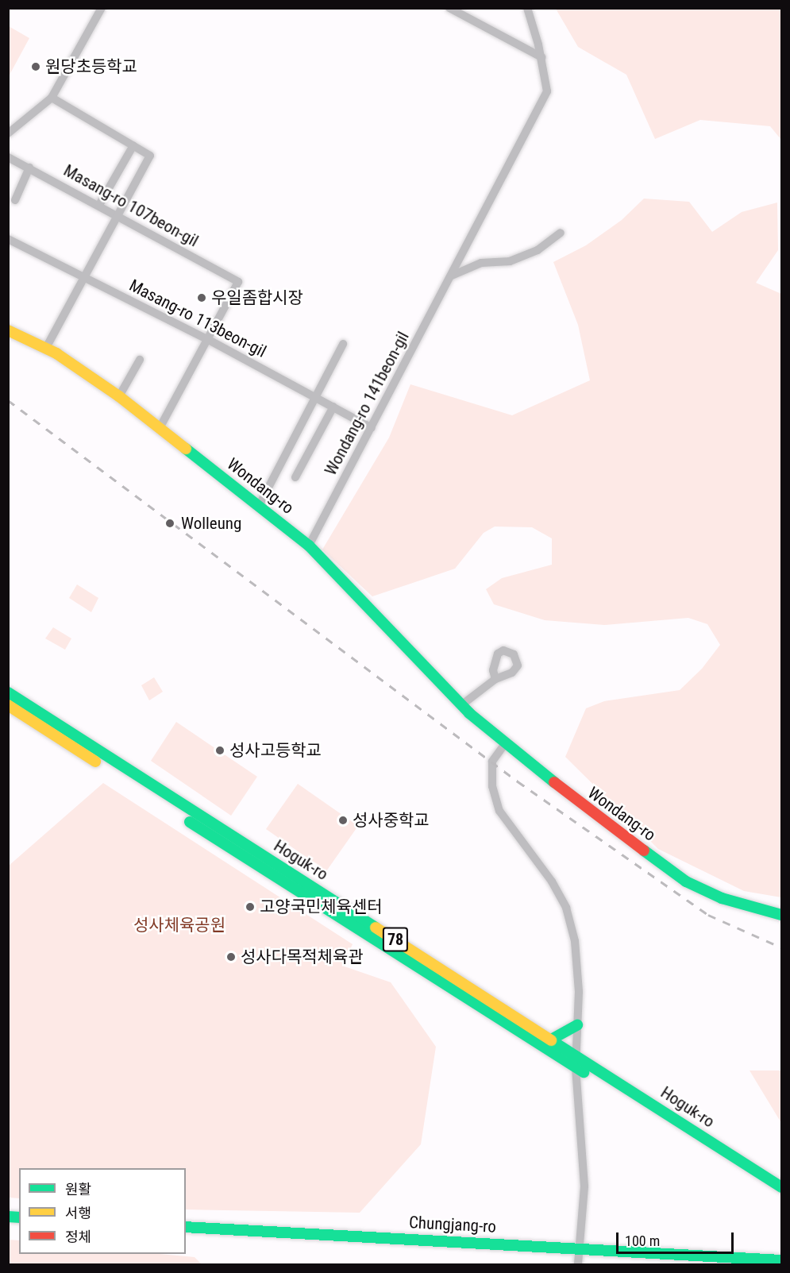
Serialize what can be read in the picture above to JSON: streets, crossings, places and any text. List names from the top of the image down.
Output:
{
  "streets": {
    "main road": [
      "Wondang-ro",
      "Hoguk-ro",
      "78",
      "Chungjang-ro"
    ],
    "street": ["Masang-ro 107beon-gil", "Masang-ro 113beon-gil", "Wondang-ro 141beon-gil"]
  },
  "crossings": [
    ["Masang-ro 107beon-gil", "Masang-ro 113beon-gil"],
    ["Masang-ro 113beon-gil", "Wondang-ro 141beon-gil"],
    ["Wondang-ro 141beon-gil", "Wondang-ro"]
  ],
  "parks": ["성사체육공원"],
  "places": [
    "원당초등학교",
    "우일좀합시장",
    "Wolleung",
    "성사고등학교",
    "성사중학교",
    "고양국민체육센터",
    "성사다목적체육관"
  ],
  "legend": ["원활", "서행", "정체"],
  "scale_bar": "100 m"
}
